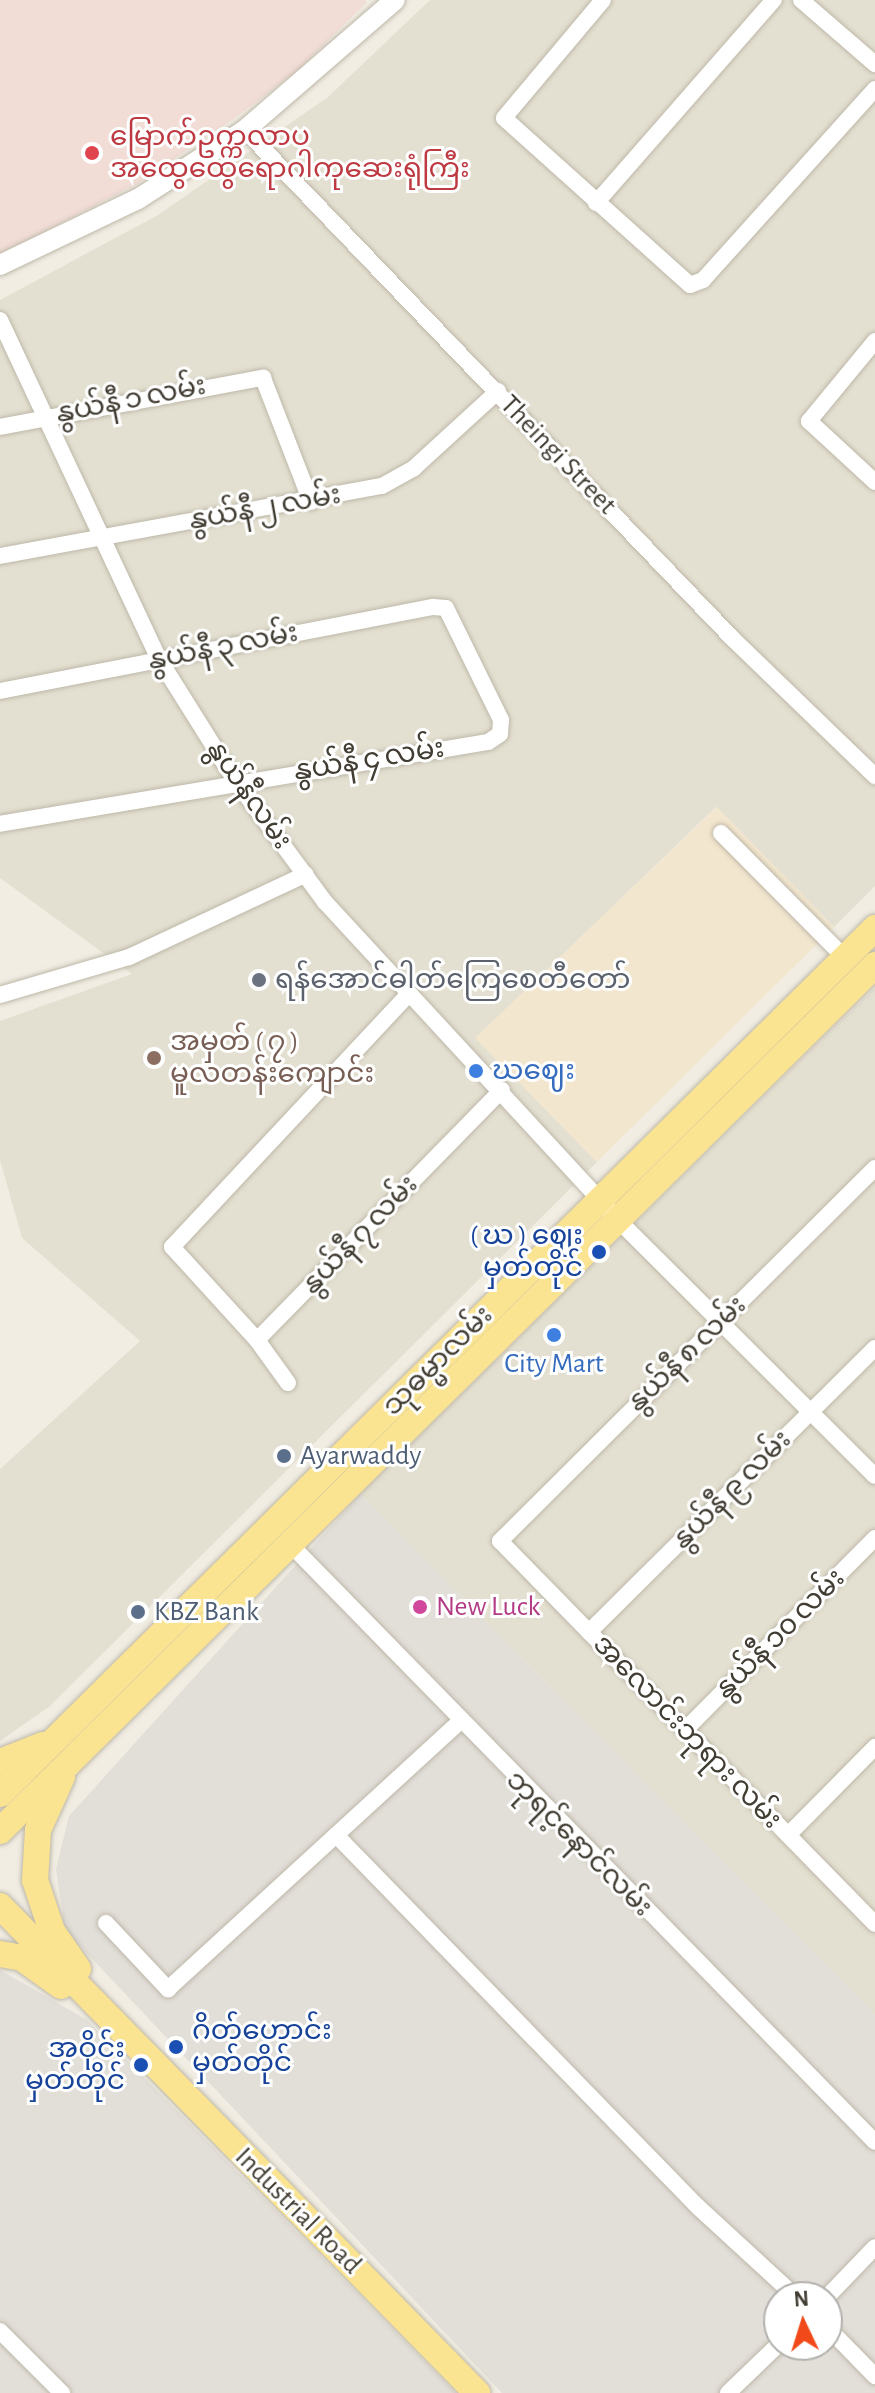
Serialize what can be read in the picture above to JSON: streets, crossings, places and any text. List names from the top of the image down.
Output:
{
  "streets": {
    "main road": ["သုဓမ္မာလမ်း", "Industrial Road"],
    "street": [
      "နွယ်နီ ၁ လမ်း",
      "Theingi Street",
      "နွယ်နီ ၂ လမ်း",
      "နွယ်နီ ၃ လမ်း",
      "နွယ်နီ ၄ လမ်း",
      "နွယ်နီလမ်း",
      "နွယ်နီ ၇ လမ်း",
      "နွယ်နီ ၈ လမ်း",
      "နွယ်နီ ၉ လမ်း",
      "နွယ်နီ ၁၀ လမ်း",
      "အလောင်းဘုရား လမ်း",
      "ဘုရင့်နောင်လမ်း"
    ]
  },
  "crossings": [
    ["နွယ်နီ ၁ လမ်း", "နွယ်နီ ၂ လမ်း"],
    ["နွယ်နီ ၁ လမ်း", "နွယ်နီလမ်း"],
    ["Theingi Street", "နွယ်နီ ၂ လမ်း"],
    ["နွယ်နီ ၂ လမ်း", "နွယ်နီလမ်း"],
    ["နွယ်နီ ၃ လမ်း", "နွယ်နီ ၄ လမ်း"],
    ["နွယ်နီ ၃ လမ်း", "နွယ်နီလမ်း"],
    ["နွယ်နီ ၄ လမ်း", "နွယ်နီလမ်း"],
    ["နွယ်နီလမ်း", "နွယ်နီ ၇ လမ်း"],
    ["နွယ်နီလမ်း", "နွယ်နီ ၈ လမ်း"],
    ["နွယ်နီလမ်း", "သုဓမ္မာလမ်း"],
    ["နွယ်နီလမ်း", "နွယ်နီ ၉ လမ်း"],
    ["နွယ်နီ ၈ လမ်း", "အလောင်းဘုရား လမ်း"],
    ["သုဓမ္မာလမ်း", "ဘုရင့်နောင်လမ်း"],
    ["နွယ်နီ ၉ လမ်း", "အလောင်းဘုရား လမ်း"],
    ["နွယ်နီ ၁၀ လမ်း", "အလောင်းဘုရား လမ်း"]
  ],
  "places": [
    "မြောက်ဥက္ကလာပ အထွေထွေရောဂါကုဆေးရုံကြီး",
    "ရန်အောင်ဓါတ်ကြေစေတီတော်",
    "အမှတ် ( ၇ ) မူလတန်းကျောင်း",
    "ဃဈေး",
    "( ဃ ) ဈေး မှတ်တိုင်",
    "City Mart",
    "Ayarwaddy",
    "New Luck",
    "KBZ Bank",
    "ဂိတ်ဟောင်း မှတ်တိုင်",
    "အဝိုင်း မှတ်တိုင်"
  ],
  "north": "top"
}
